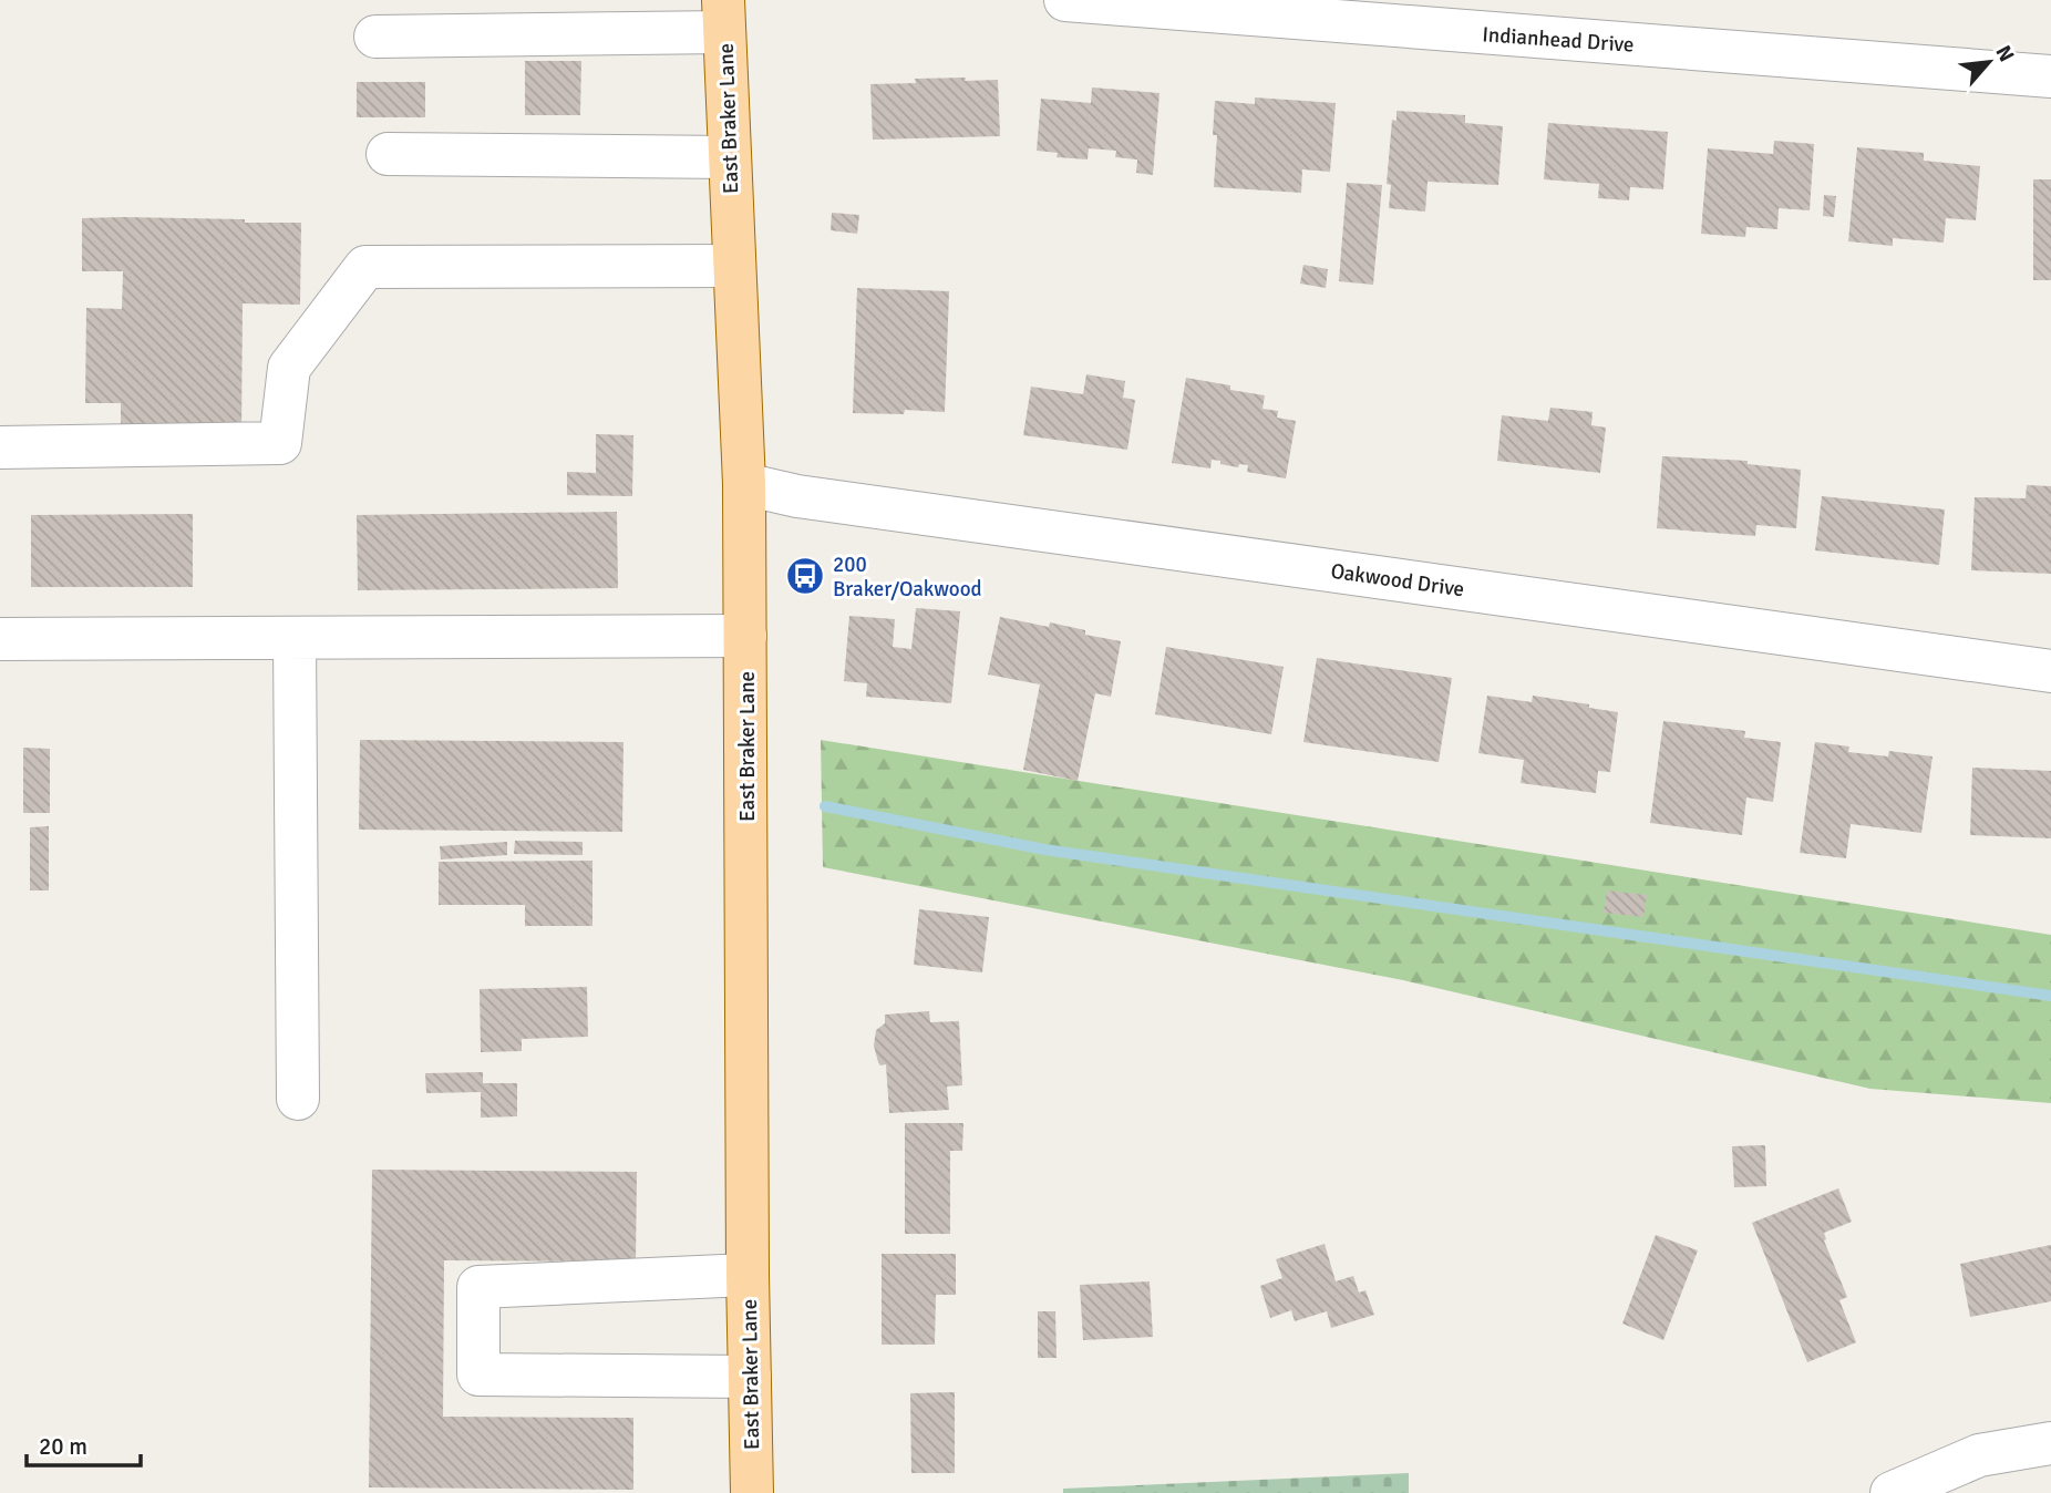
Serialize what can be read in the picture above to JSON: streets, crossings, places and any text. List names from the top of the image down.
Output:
{
  "streets": {
    "main road": ["East Braker Lane"],
    "street": ["Indianhead Drive", "Oakwood Drive"]
  },
  "crossings": [
    ["East Braker Lane", "Oakwood Drive"]
  ],
  "places": {
    "bus stop": ["200 Braker/Oakwood"]
  },
  "scale_bar": "20 m",
  "north": "top right"
}
